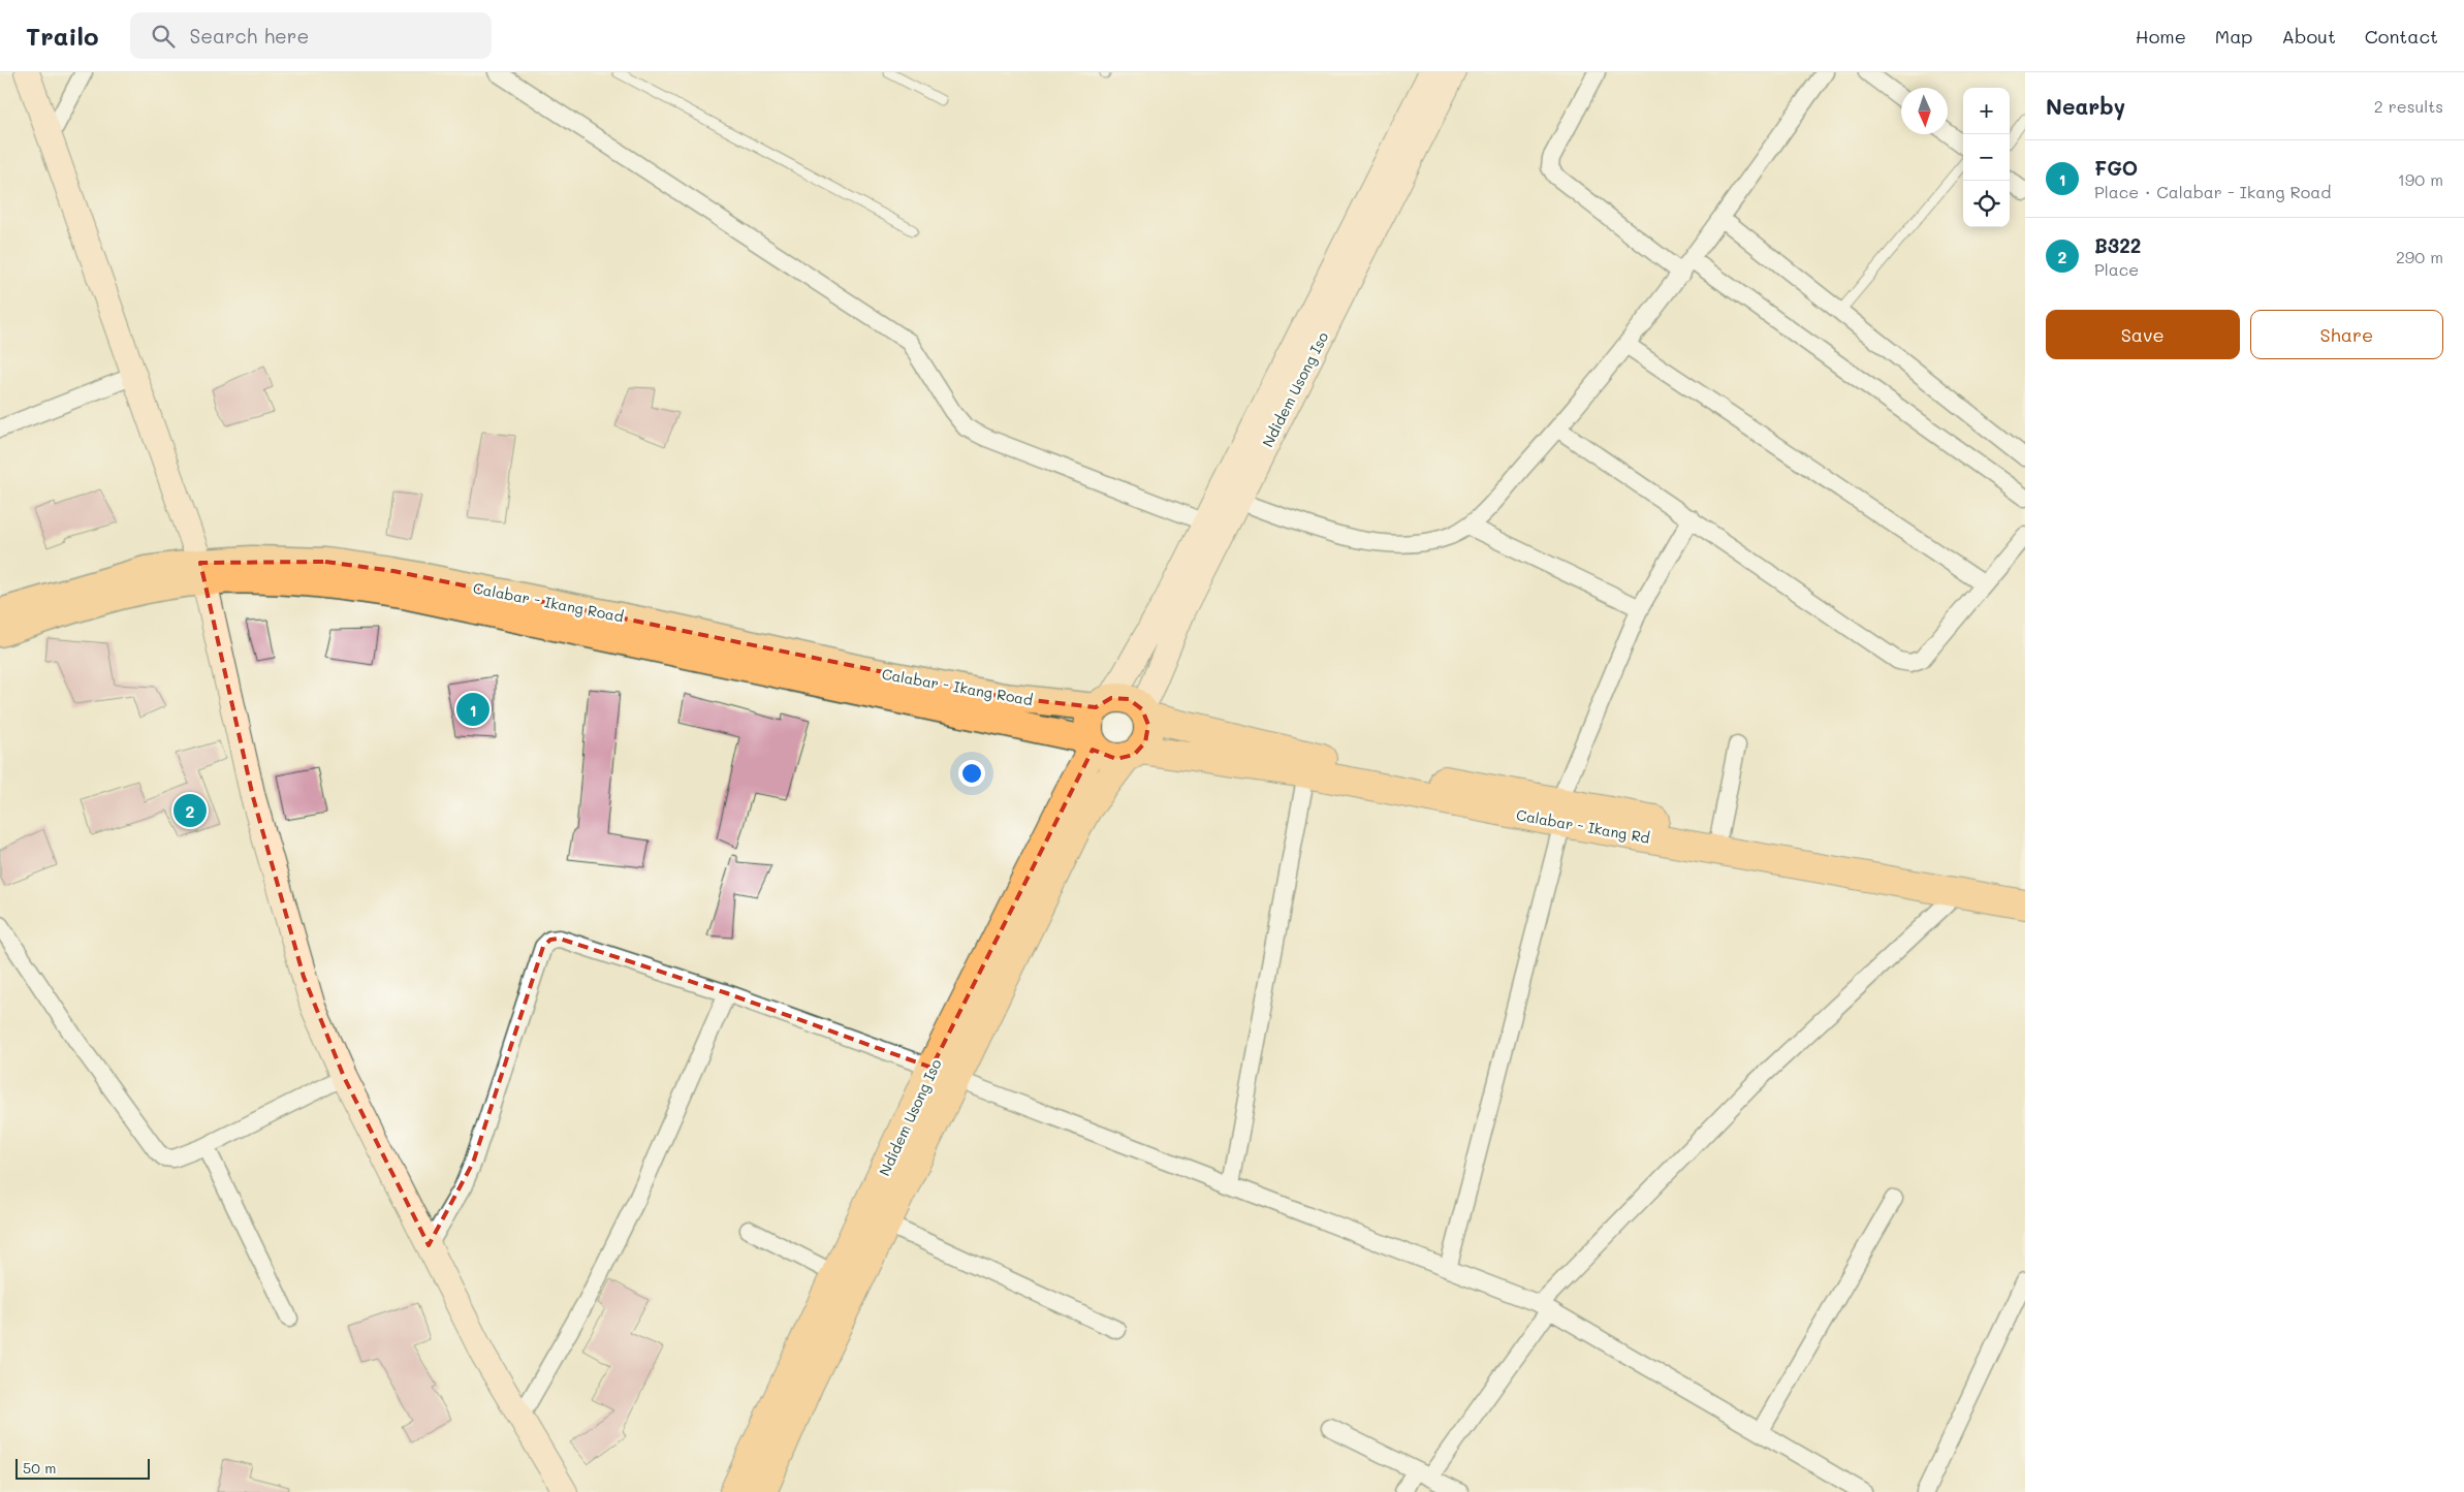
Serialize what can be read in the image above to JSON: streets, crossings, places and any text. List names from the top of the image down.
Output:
{
  "streets": {
    "highway": ["Ndidem Usong Iso", "Calabar - Ikang Rd"],
    "main road": ["Calabar - Ikang Road"]
  },
  "crossings": [
    ["Ndidem Usong Iso", "Calabar - Ikang Road"],
    ["Ndidem Usong Iso", "Calabar - Ikang Rd"],
    ["Calabar - Ikang Road", "Calabar - Ikang Rd"]
  ],
  "scale_bar": "50 m",
  "north": "bottom",
  "page": {
    "header": "Trailo",
    "search": "Search here",
    "nav": [
      "Home",
      "Map",
      "About",
      "Contact"
    ],
    "heading": ["Nearby", "2 results"],
    "map_buttons": ["+", "−"],
    "list": [
      {
        "mark": "1",
        "name": "FGO",
        "note": "Place · Calabar - Ikang Road",
        "value": "190 m"
      },
      {
        "mark": "2",
        "name": "B322",
        "note": "Place",
        "value": "290 m"
      }
    ],
    "buttons": ["Save", "Share"],
    "pins": ["1", "2"],
    "scale": "50 m"
  }
}
